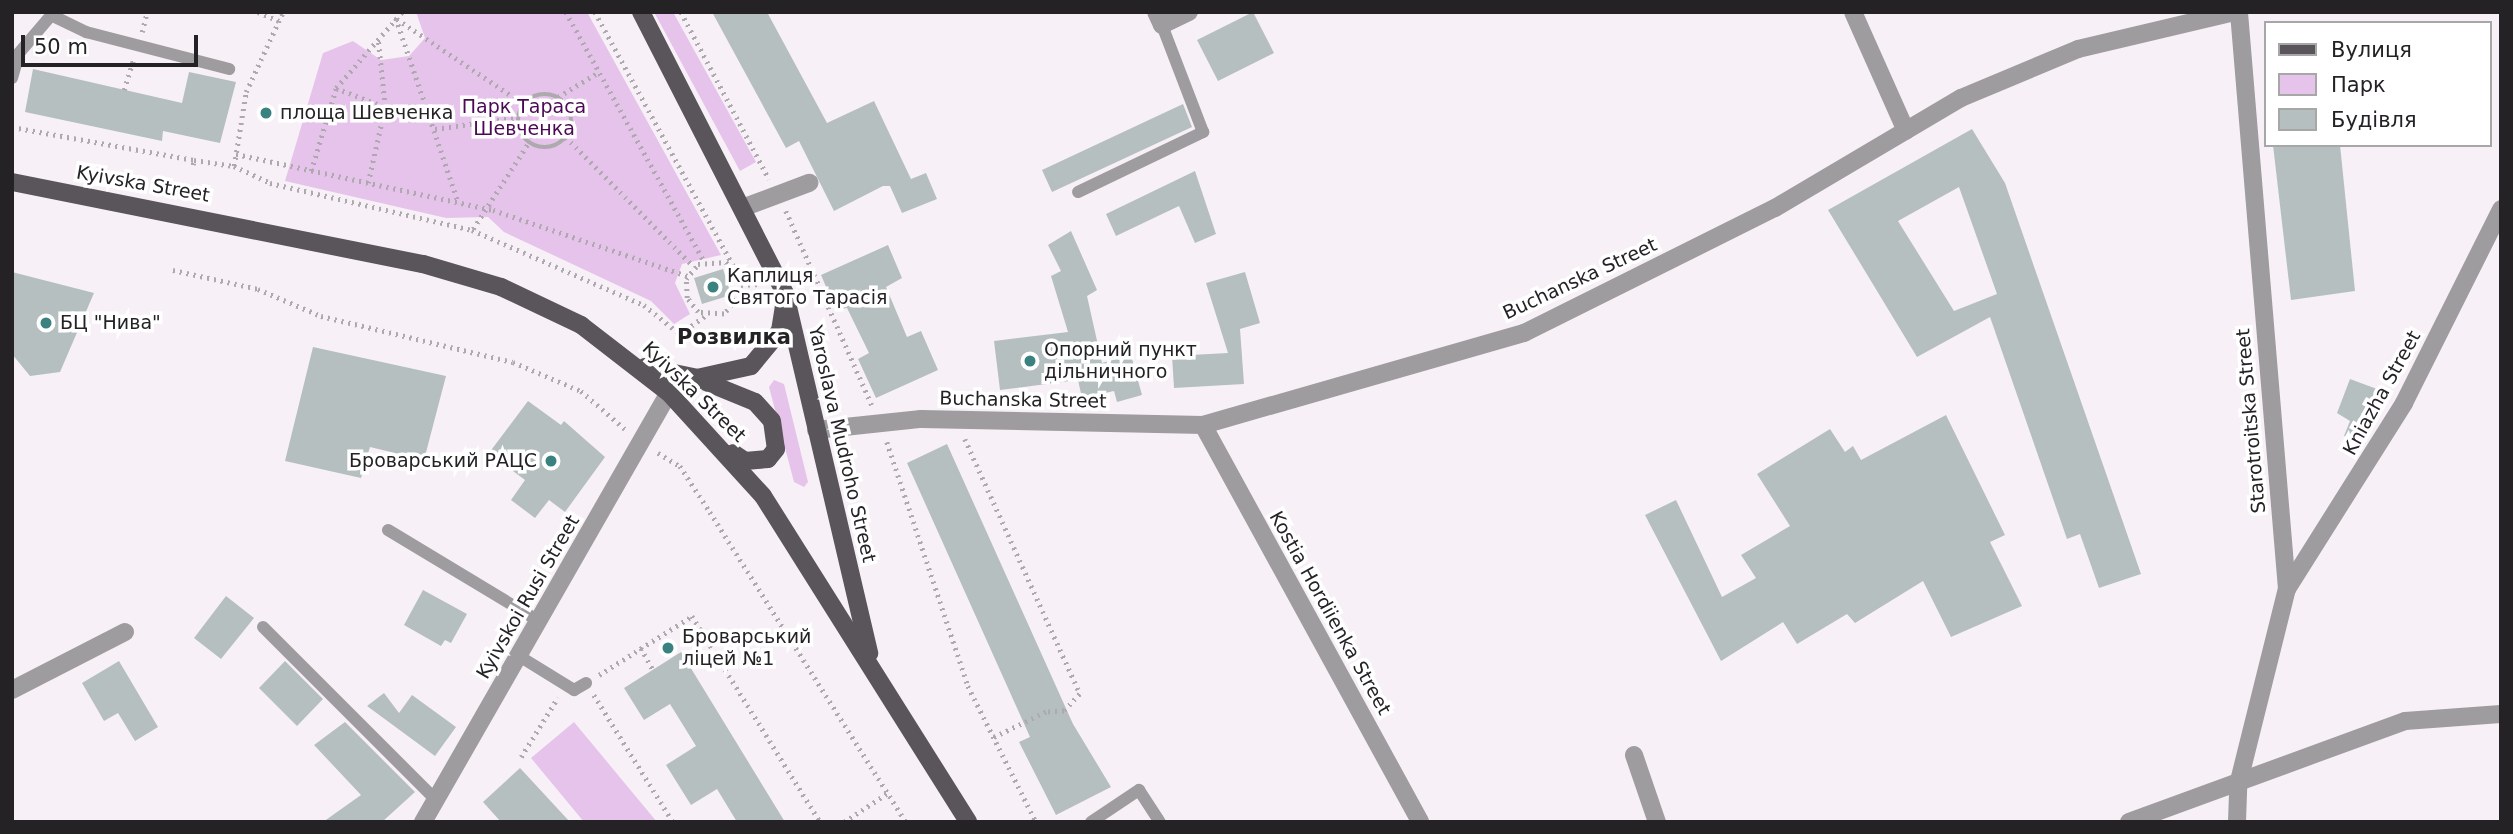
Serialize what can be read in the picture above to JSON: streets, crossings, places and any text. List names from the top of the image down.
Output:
{
  "streets": {
    "main road": ["Kyivska Street", "Yaroslava Mudroho Street"],
    "street": [
      "Buchanska Street",
      "Kniazha Street",
      "Starotroitska Street",
      "Kyivskoi Rusi Street",
      "Kostia Hordiienka Street"
    ]
  },
  "crossings": [
    ["Kyivska Street", "Yaroslava Mudroho Street"],
    ["Kyivska Street", "Kyivskoi Rusi Street"],
    ["Buchanska Street", "Starotroitska Street"],
    ["Buchanska Street", "Yaroslava Mudroho Street"],
    ["Buchanska Street", "Kostia Hordiienka Street"],
    ["Kniazha Street", "Starotroitska Street"]
  ],
  "districts": ["Розвилка"],
  "parks": ["Парк Тараса Шевченка"],
  "places": [
    "площа Шевченка",
    "Каплиця Святого Тарасія",
    "БЦ \"Нива\"",
    "Опорний пункт дільничного",
    "Броварський РАЦС",
    "Броварський ліцей №1"
  ],
  "legend": ["Вулиця", "Парк", "Будівля"],
  "scale_bar": "50 m"
}
